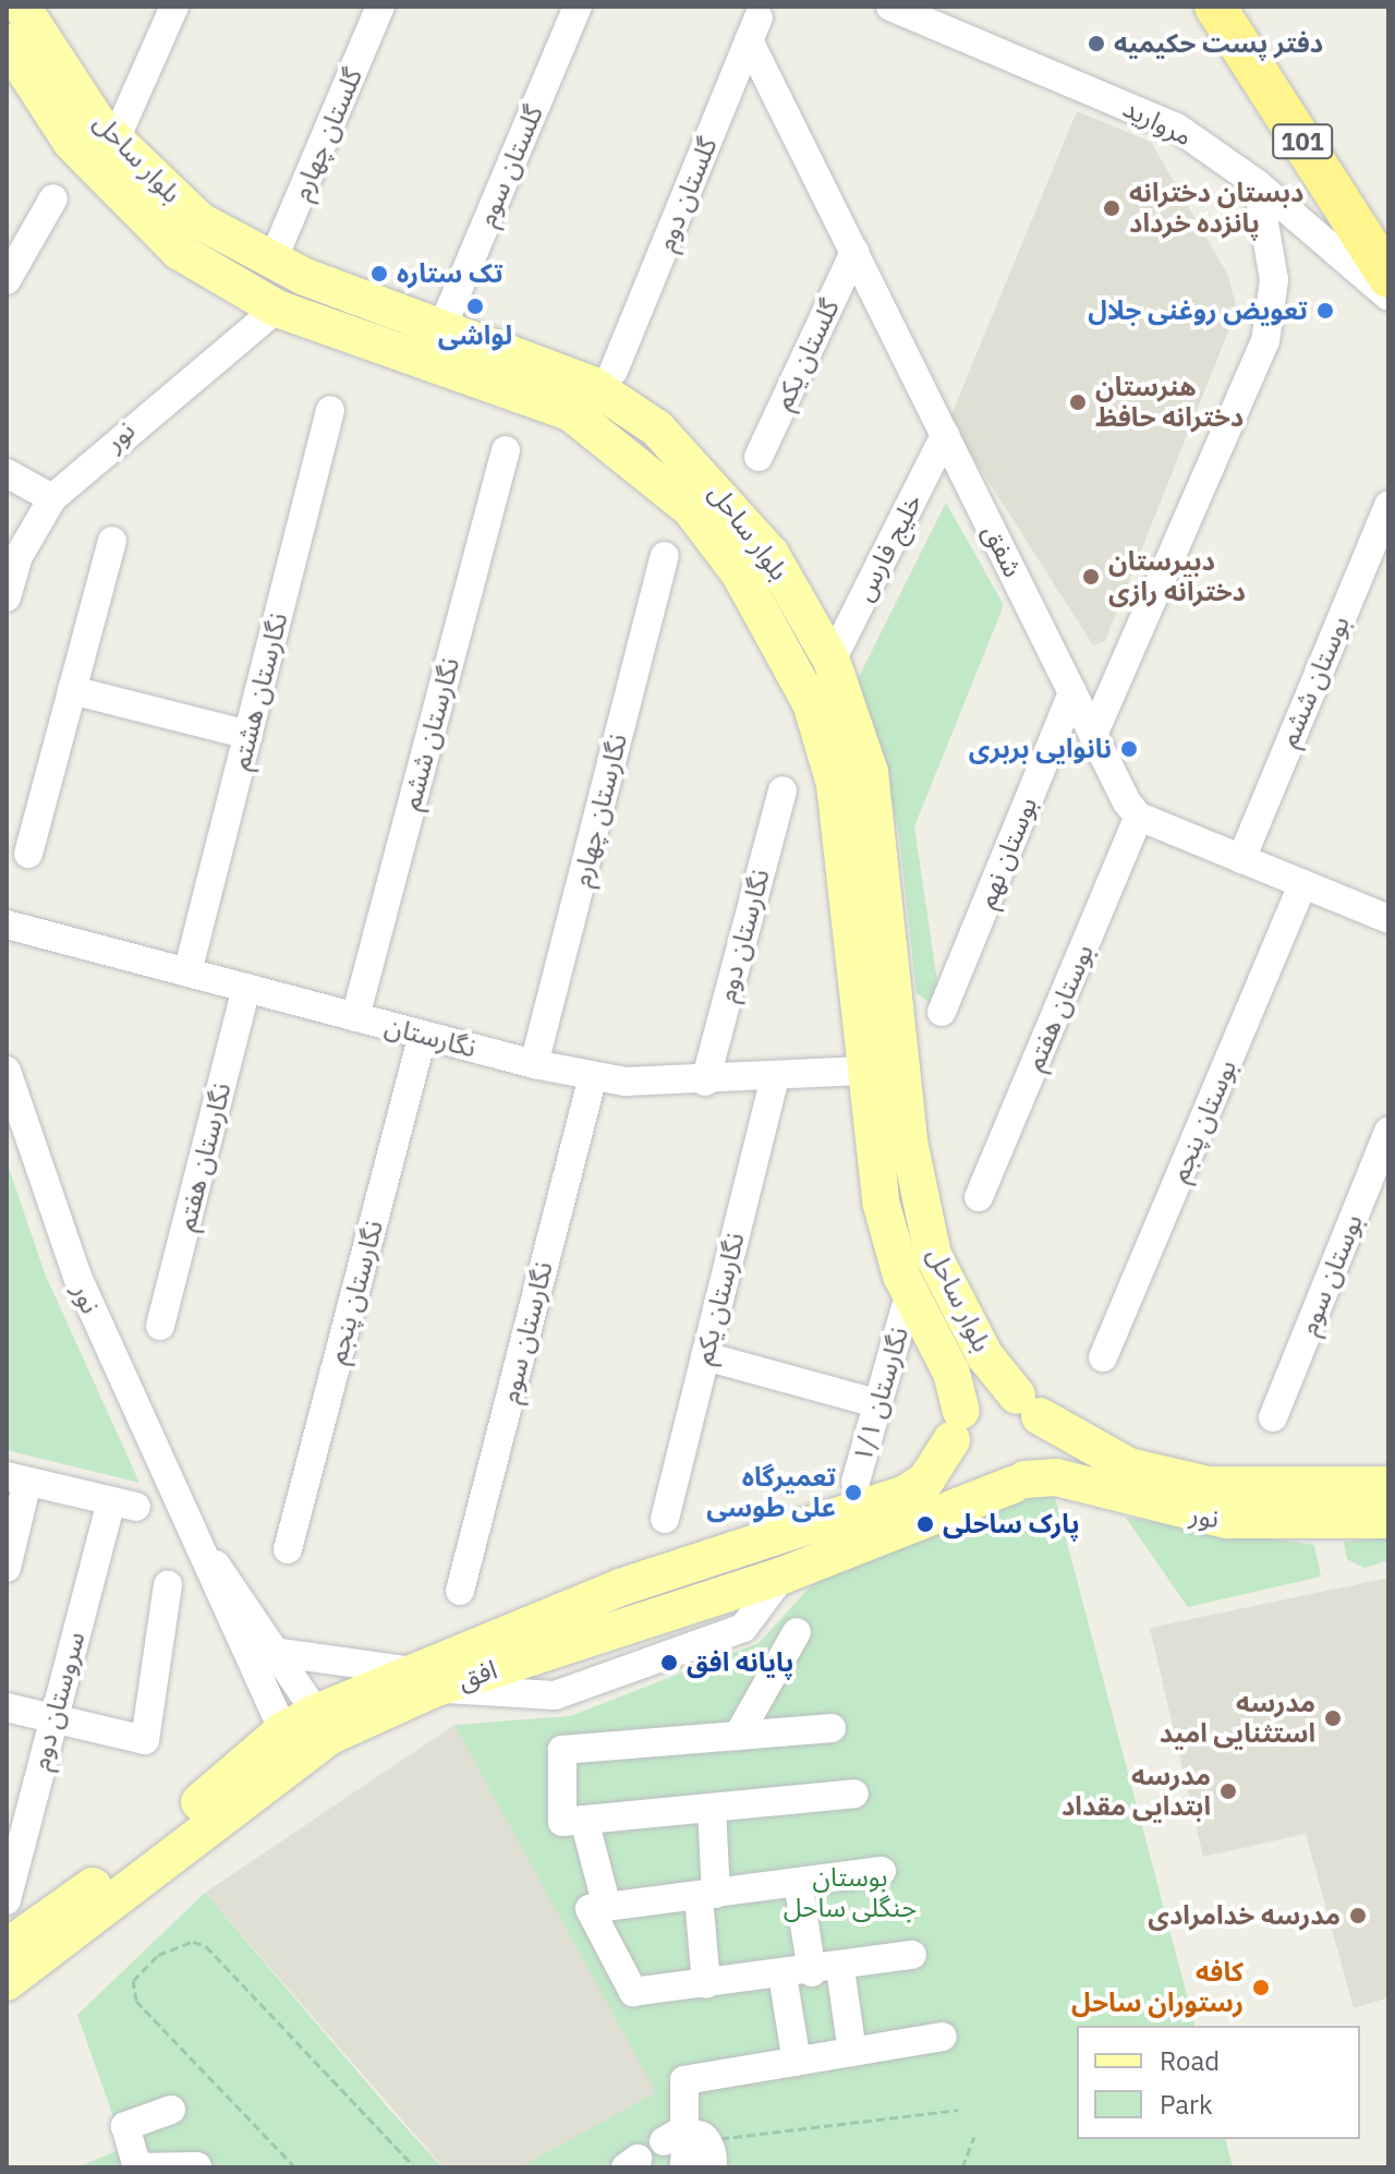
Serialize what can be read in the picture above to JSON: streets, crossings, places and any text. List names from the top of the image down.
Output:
{
  "streets": {
    "highway": ["101"],
    "main road": ["بلوار ساحل", "نور", "افق"],
    "street": [
      "مروارید",
      "گلستان چهارم",
      "گلستان سوم",
      "گلستان دوم",
      "گلستان یکم",
      "خلیج فارس",
      "شفق",
      "بوستان ششم",
      "نگارستان هشتم",
      "نگارستان ششم",
      "نگارستان چهارم",
      "بوستان نهم",
      "نگارستان دوم",
      "بوستان هفتم",
      "نگارستان",
      "بوستان پنجم",
      "نگارستان هفتم",
      "بوستان سوم",
      "نگارستان پنجم",
      "نگارستان یکم",
      "نگارستان سوم",
      "نگارستان ۱/۱",
      "سروستان دوم"
    ]
  },
  "crossings": [
    ["گلستان چهارم", "بلوار ساحل"],
    ["بلوار ساحل", "گلستان سوم"],
    ["بلوار ساحل", "نور"],
    ["بلوار ساحل", "خلیج فارس"],
    ["بلوار ساحل", "نگارستان"],
    ["بلوار ساحل", "افق"],
    ["گلستان دوم", "شفق"],
    ["گلستان یکم", "شفق"],
    ["نور", "افق"],
    ["خلیج فارس", "شفق"],
    ["شفق", "بوستان نهم"],
    ["شفق", "بوستان هفتم"],
    ["نگارستان هشتم", "نگارستان"],
    ["نگارستان ششم", "نگارستان"],
    ["نگارستان چهارم", "نگارستان"],
    ["نگارستان دوم", "نگارستان"],
    ["نگارستان", "نگارستان هفتم"],
    ["نگارستان", "نگارستان پنجم"],
    ["نگارستان", "نگارستان یکم"],
    ["نگارستان", "نگارستان سوم"]
  ],
  "parks": ["بوستان جنگلی ساحل"],
  "places": [
    "دفتر پست حکیمیه",
    "دبستان دخترانه پانزده خرداد",
    "تک ستاره",
    "لواشی",
    "تعویض روغنی جلال",
    "هنرستان دخترانه حافظ",
    "دبیرستان دخترانه رازی",
    "نانوایی بربری",
    "تعمیرگاه علی طوسی",
    "پارک ساحلی",
    "پایانه افق",
    "مدرسه استثنایی امید",
    "مدرسه ابتدایی مقداد",
    "مدرسه خدامرادی",
    "کافه رستوران ساحل"
  ],
  "legend": ["Road", "Park"]
}
